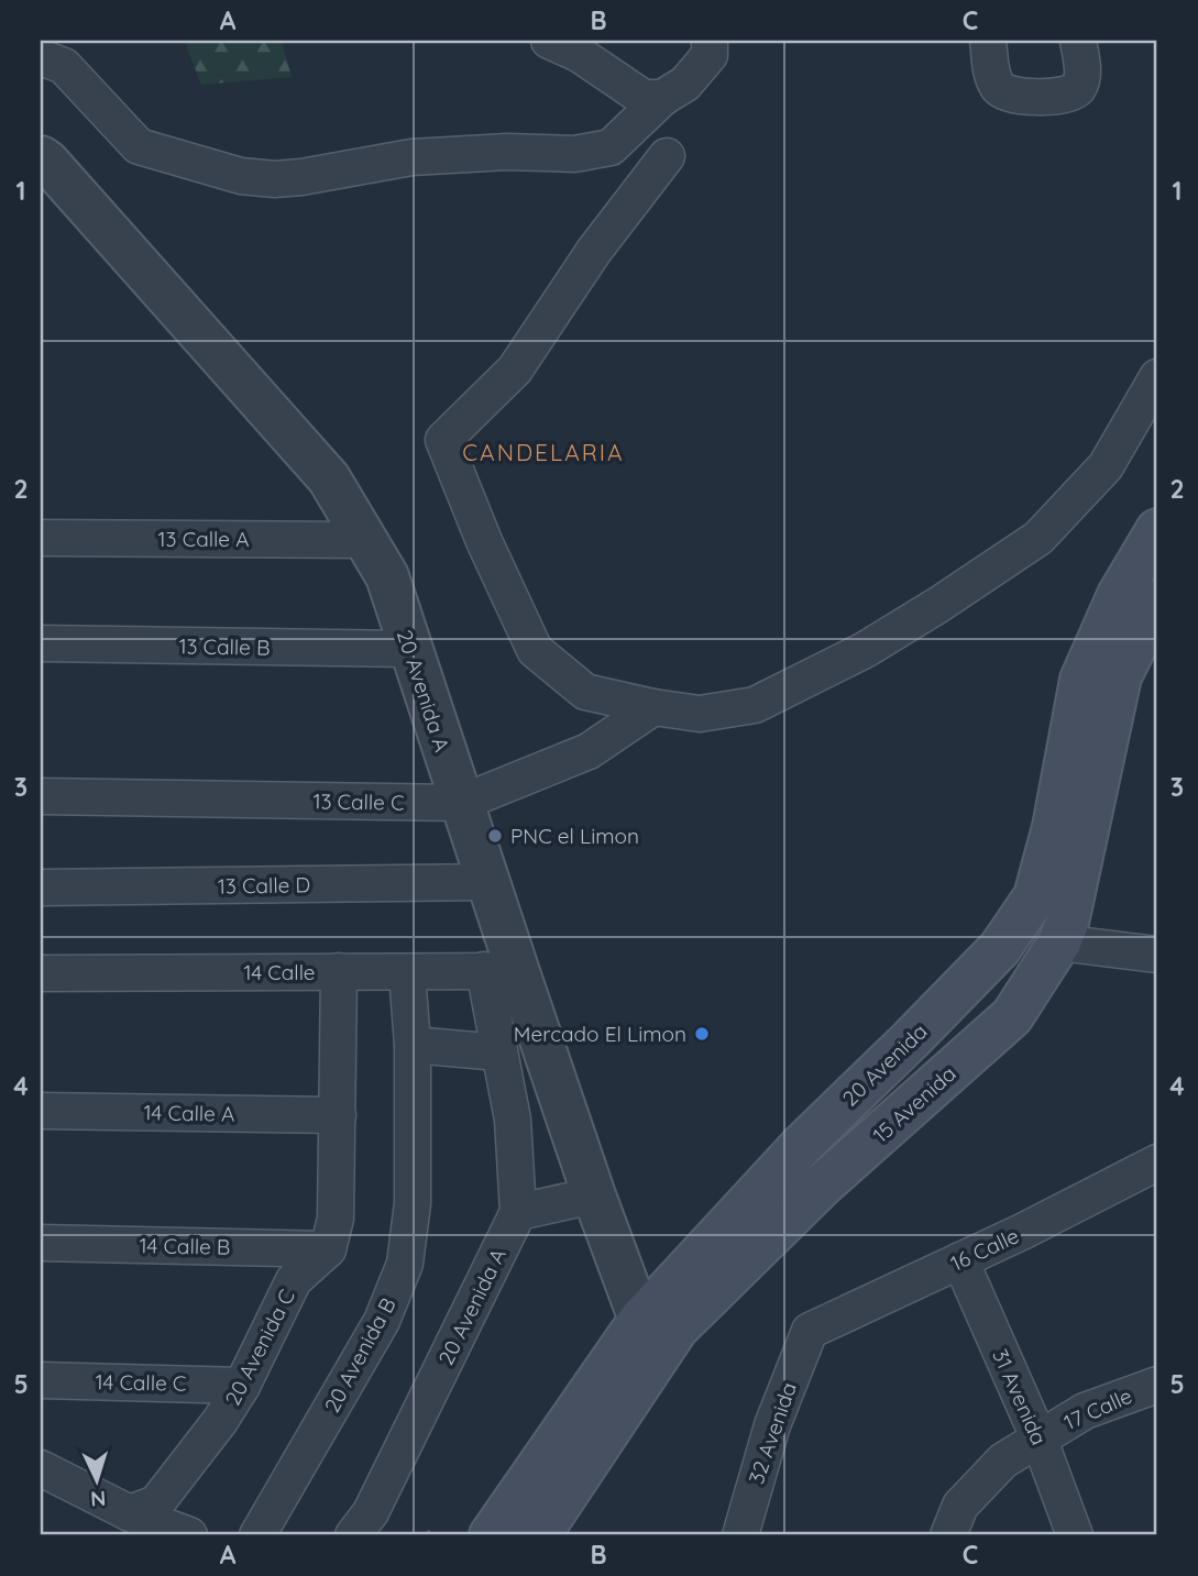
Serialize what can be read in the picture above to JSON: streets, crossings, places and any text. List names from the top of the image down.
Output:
{
  "streets": {
    "main road": ["20 Avenida", "15 Avenida"],
    "street": [
      "13 Calle A",
      "13 Calle B",
      "20 Avenida A",
      "13 Calle C",
      "13 Calle D",
      "14 Calle",
      "14 Calle A",
      "14 Calle B",
      "16 Calle",
      "20 Avenida C",
      "20 Avenida B",
      "14 Calle C",
      "31 Avenida",
      "17 Calle",
      "32 Avenida"
    ]
  },
  "crossings": [
    ["13 Calle A", "20 Avenida A"],
    ["13 Calle B", "20 Avenida A"],
    ["20 Avenida A", "13 Calle C"],
    ["20 Avenida A", "13 Calle D"],
    ["20 Avenida A", "14 Calle"],
    ["20 Avenida A", "20 Avenida"],
    ["14 Calle", "20 Avenida B"],
    ["14 Calle B", "20 Avenida C"],
    ["16 Calle", "31 Avenida"],
    ["16 Calle", "32 Avenida"],
    ["20 Avenida C", "14 Calle C"],
    ["31 Avenida", "17 Calle"]
  ],
  "districts": ["CANDELARIA"],
  "places": ["PNC el Limon", "Mercado El Limon"],
  "north": "bottom",
  "grid": {
    "columns": ["A", "B", "C"],
    "rows": [
      "1",
      "2",
      "3",
      "4",
      "5"
    ]
  }
}
